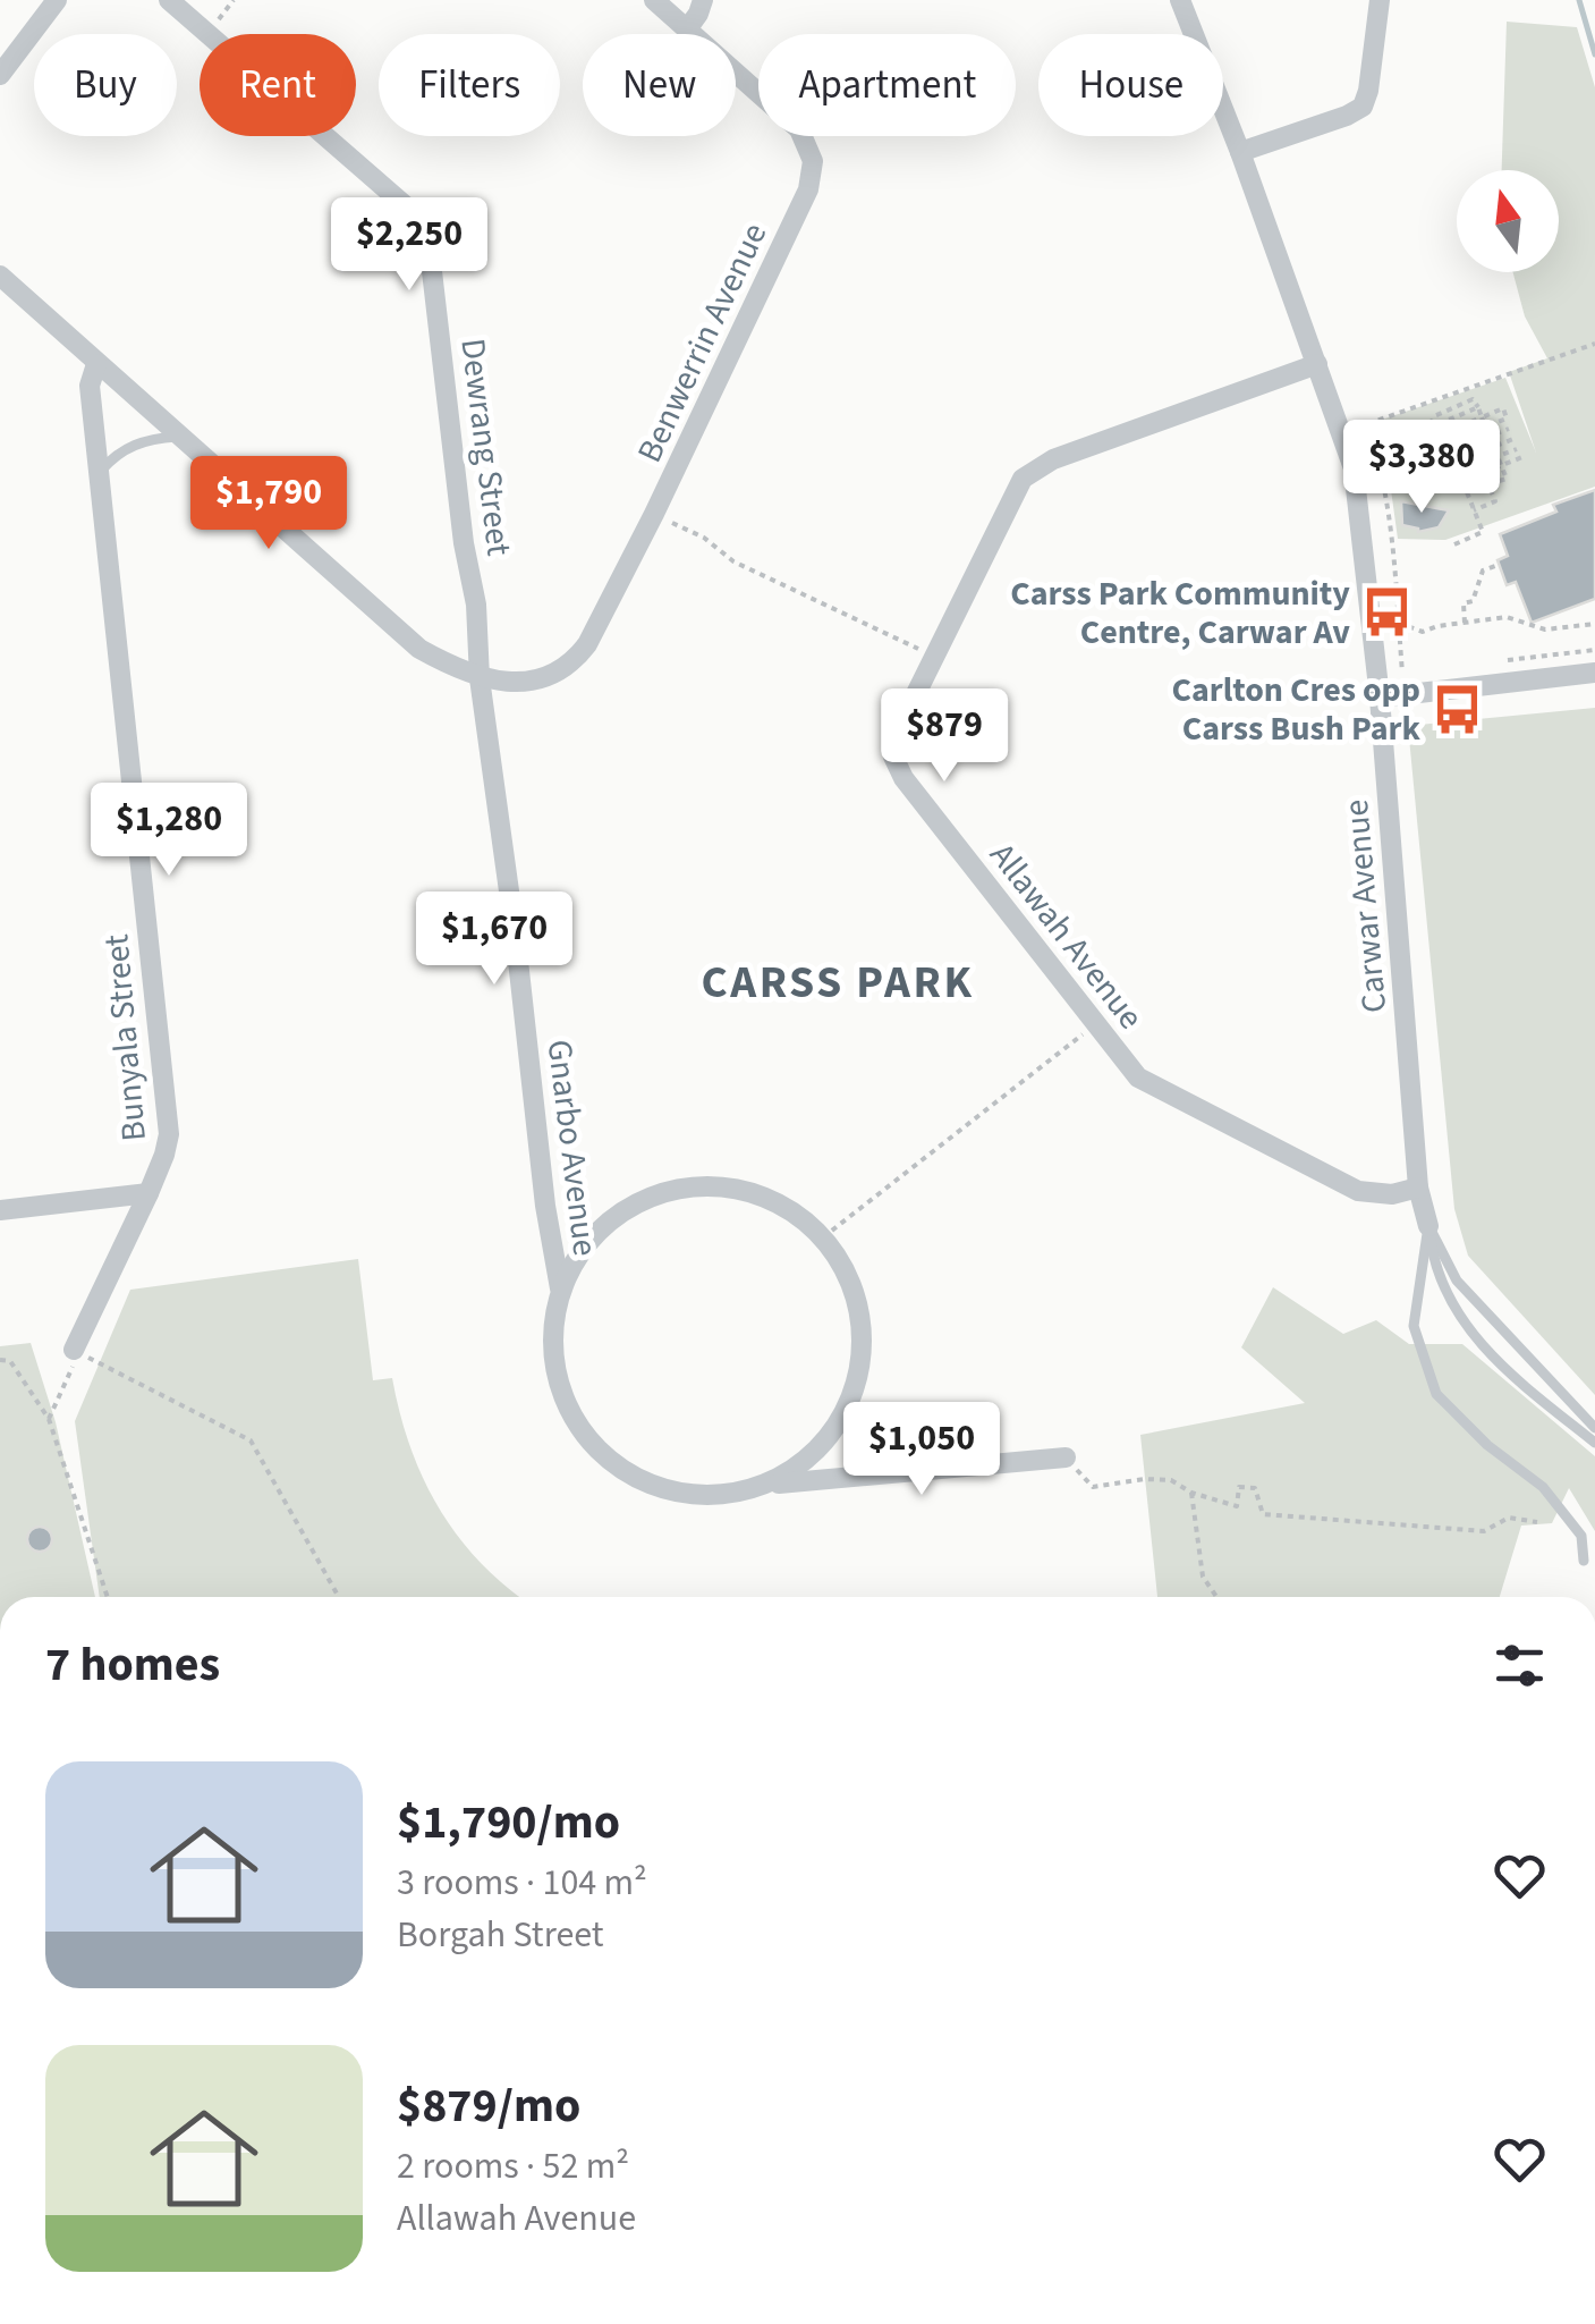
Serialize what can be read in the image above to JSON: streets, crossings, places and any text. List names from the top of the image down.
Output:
{
  "streets": {
    "street": [
      "Benwerrin Avenue",
      "Dewrang Street",
      "Carwar Avenue",
      "Allawah Avenue",
      "Bunyala Street",
      "Gnarbo Avenue"
    ]
  },
  "crossings": [
    ["Benwerrin Avenue", "Dewrang Street"],
    ["Benwerrin Avenue", "Gnarbo Avenue"],
    ["Dewrang Street", "Gnarbo Avenue"],
    ["Carwar Avenue", "Allawah Avenue"]
  ],
  "districts": ["CARSS PARK"],
  "places": {
    "bus stop": ["Carss Park Community Centre, Carwar Av", "Carlton Cres opp Carss Bush Park"]
  },
  "north": "top",
  "page": {
    "chip": [
      "Buy",
      "Rent",
      "Filters",
      "New",
      "Apartment",
      "House"
    ],
    "price": [
      "$2,250",
      "$3,380",
      "$1,790",
      "$879",
      "$1,280",
      "$1,670",
      "$1,050"
    ],
    "heading": "7 homes",
    "list": [
      {
        "name": "$1,790/mo",
        "note": "3 rooms · 104 m² · Borgah Street"
      },
      {
        "name": "$879/mo",
        "note": "2 rooms · 52 m² · Allawah Avenue"
      }
    ]
  }
}
